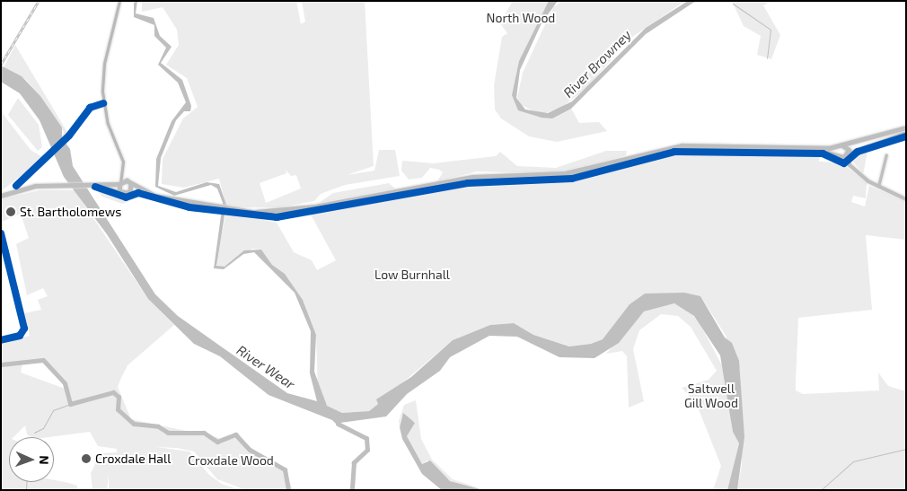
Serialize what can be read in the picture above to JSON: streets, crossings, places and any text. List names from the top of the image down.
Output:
{
  "water": ["River Browney", "River Wear"],
  "parks": [
    "North Wood",
    "Low Burnhall",
    "Saltwell Gill Wood",
    "Croxdale Wood"
  ],
  "places": ["St. Bartholomews", "Croxdale Hall"],
  "north": "right"
}
